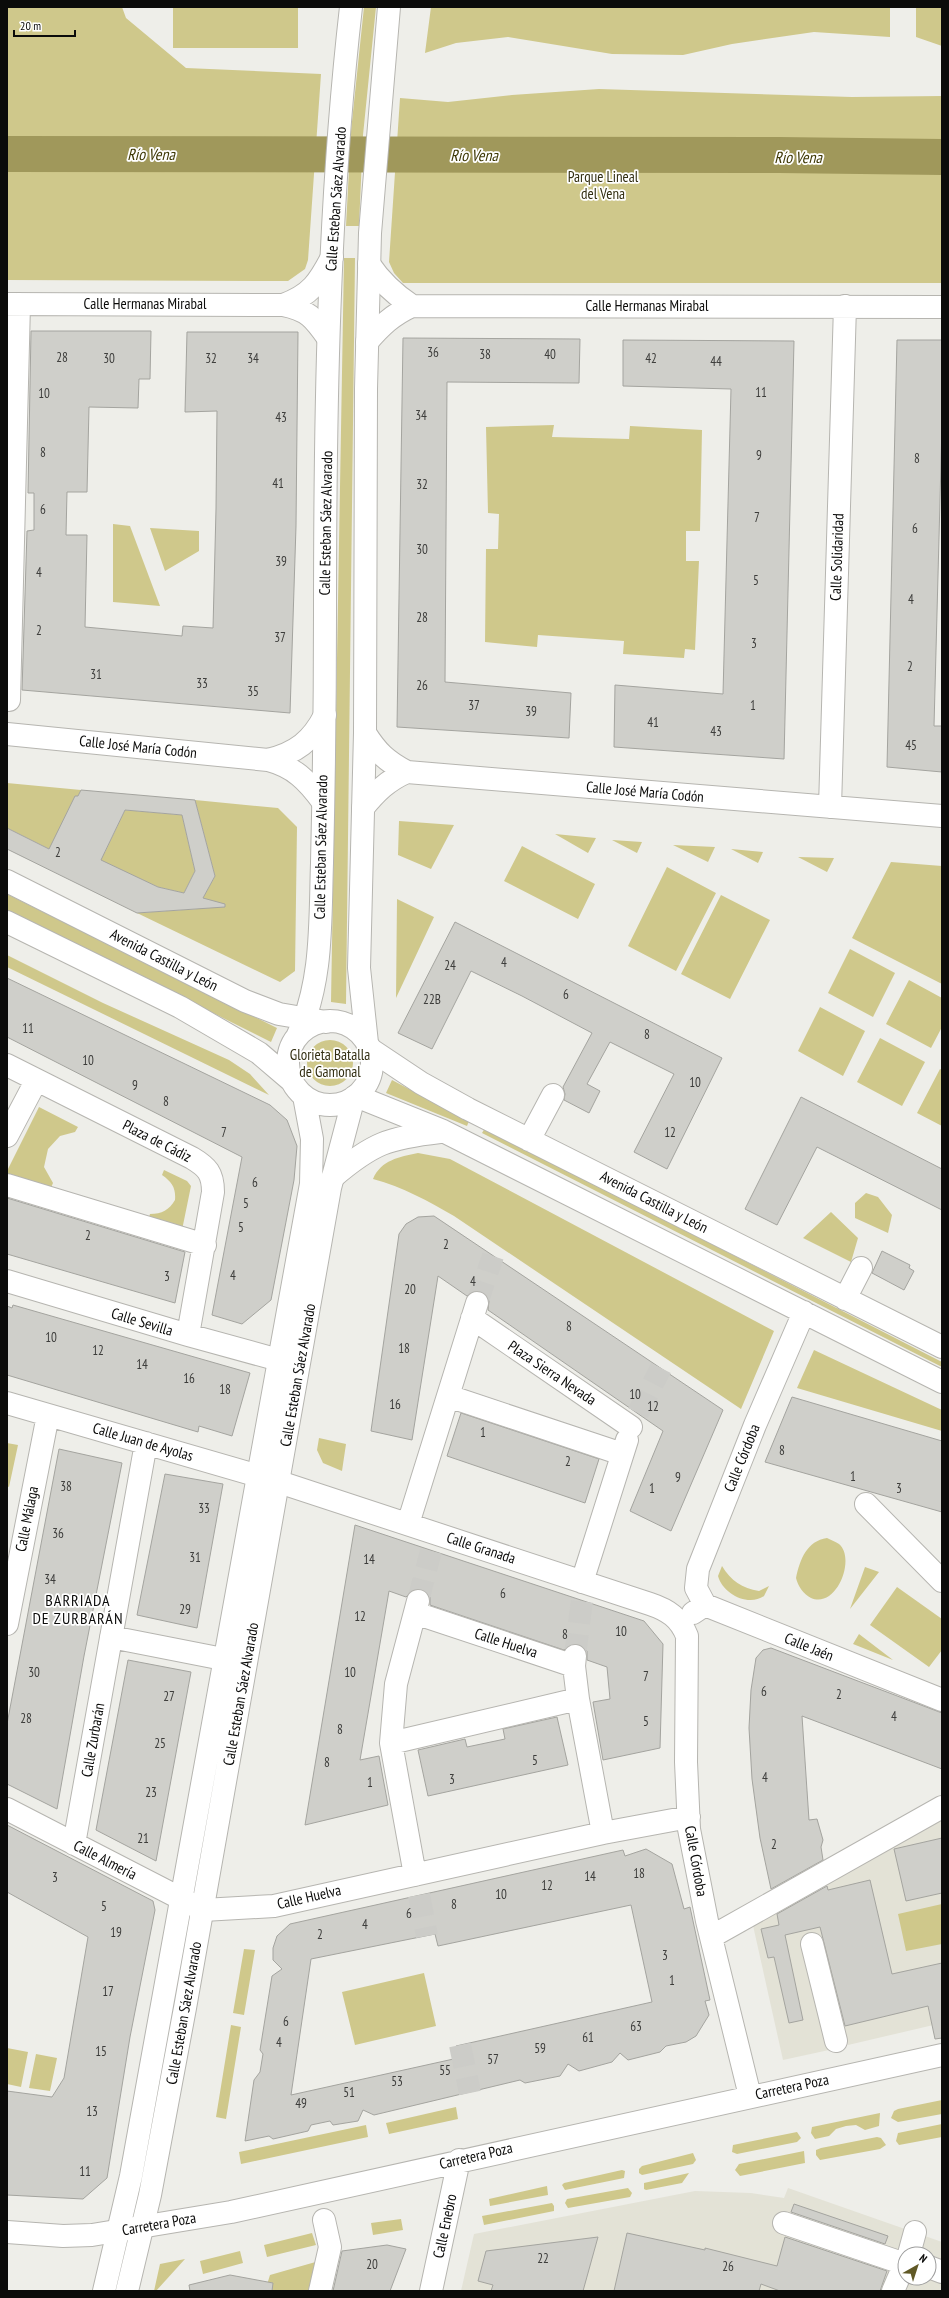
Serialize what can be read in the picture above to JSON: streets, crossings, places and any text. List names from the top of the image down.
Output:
{
  "streets": {
    "street": [
      "Calle Esteban Sáez Alvarado",
      "Calle Hermanas Mirabal",
      "Calle Solidaridad",
      "Calle José María Codón",
      "Avenida Castilla y León",
      "Plaza de Cádiz",
      "Calle Sevilla",
      "Plaza Sierra Nevada",
      "Calle Juan de Ayolas",
      "Calle Córdoba",
      "Calle Málaga",
      "Calle Granada",
      "Calle Huelva",
      "Calle Jaén",
      "Calle Zurbarán",
      "Calle Almería",
      "Carretera Poza",
      "Calle Enebro"
    ]
  },
  "crossings": [
    ["Calle Esteban Sáez Alvarado", "Calle Hermanas Mirabal"],
    ["Calle Esteban Sáez Alvarado", "Calle José María Codón"],
    ["Calle Esteban Sáez Alvarado", "Avenida Castilla y León"],
    ["Calle Esteban Sáez Alvarado", "Calle Sevilla"],
    ["Calle Esteban Sáez Alvarado", "Calle Juan de Ayolas"],
    ["Calle Esteban Sáez Alvarado", "Calle Granada"],
    ["Calle Esteban Sáez Alvarado", "Calle Huelva"],
    ["Calle Esteban Sáez Alvarado", "Calle Almería"],
    ["Calle Esteban Sáez Alvarado", "Carretera Poza"],
    ["Calle Hermanas Mirabal", "Calle Solidaridad"],
    ["Calle Solidaridad", "Calle José María Codón"],
    ["Avenida Castilla y León", "Calle Córdoba"],
    ["Plaza de Cádiz", "Calle Sevilla"],
    ["Plaza Sierra Nevada", "Calle Granada"],
    ["Calle Juan de Ayolas", "Calle Málaga"],
    ["Calle Juan de Ayolas", "Calle Granada"],
    ["Calle Juan de Ayolas", "Calle Zurbarán"],
    ["Calle Córdoba", "Calle Granada"],
    ["Calle Córdoba", "Calle Huelva"],
    ["Calle Córdoba", "Calle Jaén"],
    ["Calle Córdoba", "Carretera Poza"],
    ["Calle Huelva", "Calle Almería"],
    ["Calle Zurbarán", "Calle Almería"],
    ["Carretera Poza", "Calle Enebro"]
  ],
  "districts": ["BARRIADA DE ZURBARÁN"],
  "water": ["Río Vena"],
  "parks": ["Parque Lineal del Vena", "Glorieta Batalla de Gamonal"],
  "house_numbers": [
    "36",
    "38",
    "40",
    "28",
    "30",
    "32",
    "34",
    "42",
    "44",
    "11",
    "10",
    "34",
    "43",
    "8",
    "9",
    "8",
    "41",
    "32",
    "6",
    "7",
    "6",
    "30",
    "39",
    "4",
    "5",
    "4",
    "28",
    "2",
    "37",
    "3",
    "2",
    "31",
    "33",
    "26",
    "35",
    "37",
    "1",
    "39",
    "41",
    "43",
    "45",
    "2",
    "4",
    "24",
    "6",
    "22B",
    "11",
    "8",
    "10",
    "10",
    "9",
    "8",
    "7",
    "12",
    "6",
    "5",
    "5",
    "2",
    "2",
    "4",
    "3",
    "4",
    "20",
    "8",
    "10",
    "18",
    "12",
    "14",
    "16",
    "18",
    "10",
    "16",
    "12",
    "1",
    "8",
    "2",
    "1",
    "9",
    "38",
    "1",
    "3",
    "33",
    "36",
    "31",
    "14",
    "34",
    "6",
    "29",
    "12",
    "10",
    "8",
    "30",
    "10",
    "7",
    "6",
    "2",
    "27",
    "4",
    "28",
    "5",
    "8",
    "25",
    "5",
    "8",
    "4",
    "3",
    "1",
    "23",
    "21",
    "2",
    "18",
    "14",
    "3",
    "12",
    "10",
    "8",
    "5",
    "6",
    "4",
    "19",
    "2",
    "3",
    "1",
    "17",
    "6",
    "63",
    "61",
    "4",
    "59",
    "15",
    "57",
    "55",
    "53",
    "51",
    "49",
    "13",
    "11",
    "22",
    "20",
    "26"
  ],
  "scale_bar": "20 m",
  "north": "top right"
}
